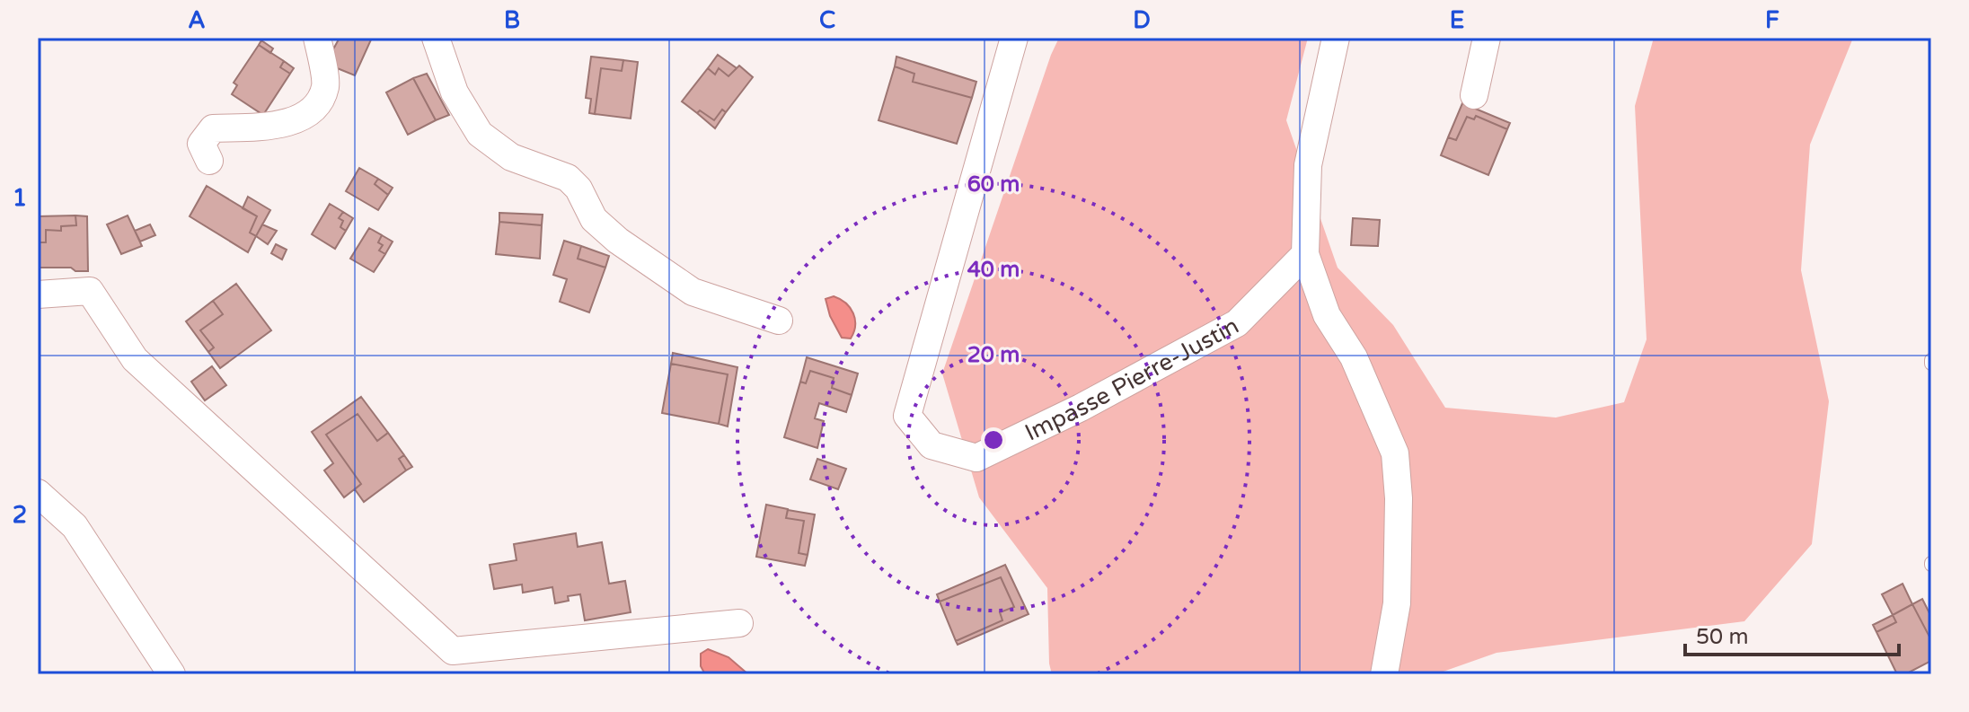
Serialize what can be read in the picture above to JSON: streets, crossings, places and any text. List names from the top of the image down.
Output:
{
  "streets": {
    "street": ["Impasse Pierre-Justin"]
  },
  "scale_bar": "50 m",
  "grid": {
    "columns": [
      "A",
      "B",
      "C",
      "D",
      "E",
      "F"
    ],
    "rows": ["1", "2"]
  },
  "rings": ["60 m", "40 m", "20 m"]
}
